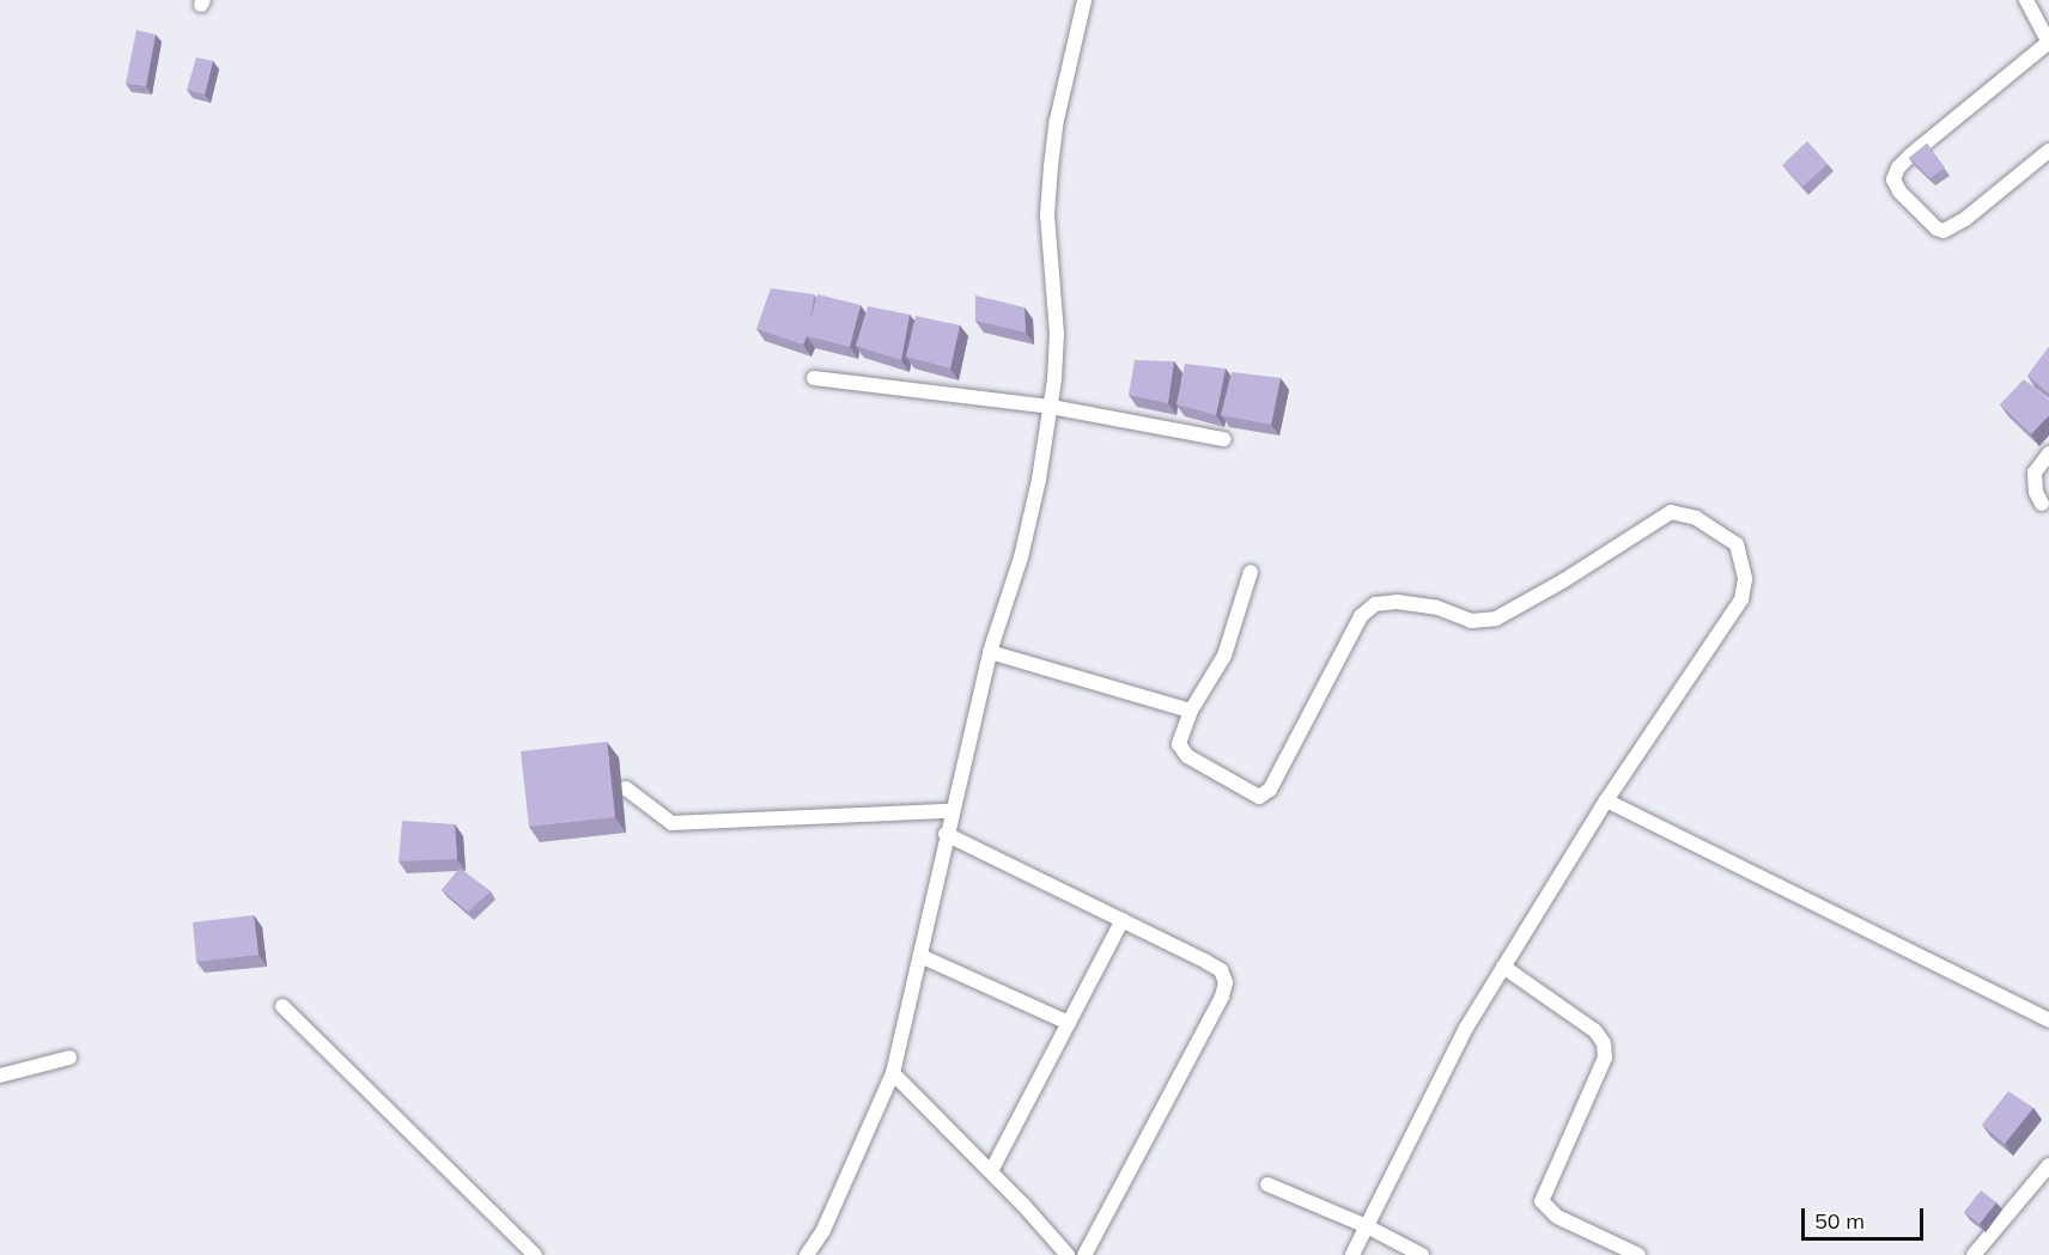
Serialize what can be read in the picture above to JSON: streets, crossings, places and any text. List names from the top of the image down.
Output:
{
  "scale_bar": "50 m"
}
